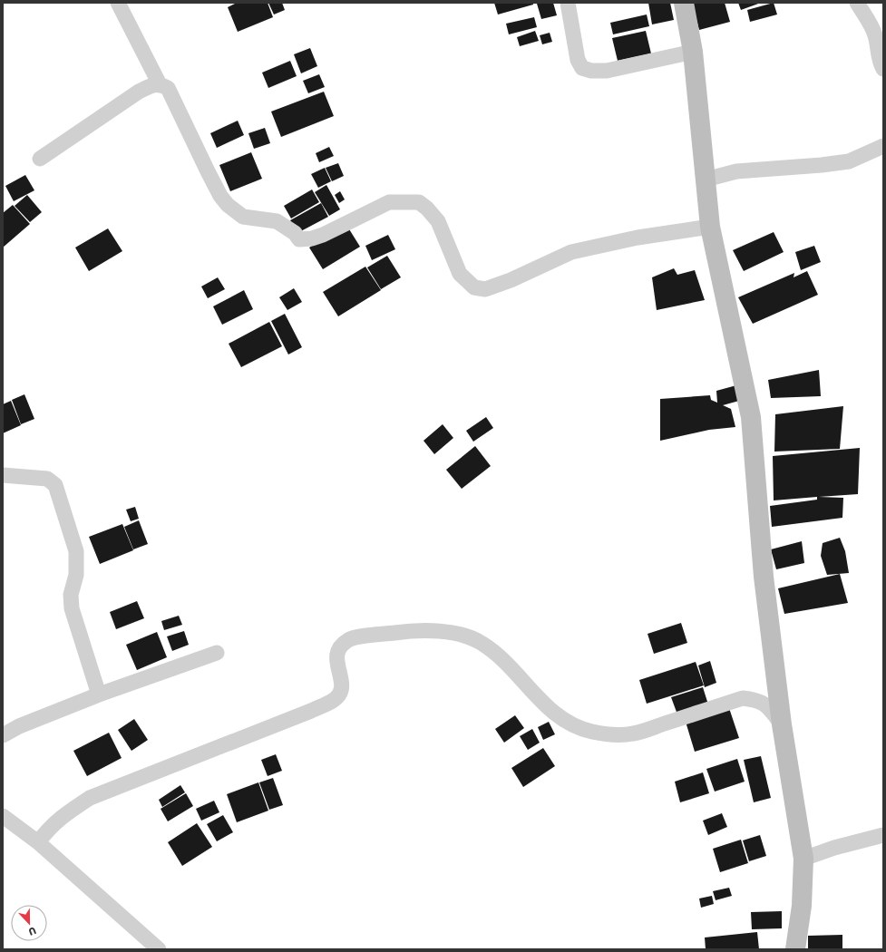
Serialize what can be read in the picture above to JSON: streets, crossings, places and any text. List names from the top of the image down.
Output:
{
  "north": "bottom"
}
